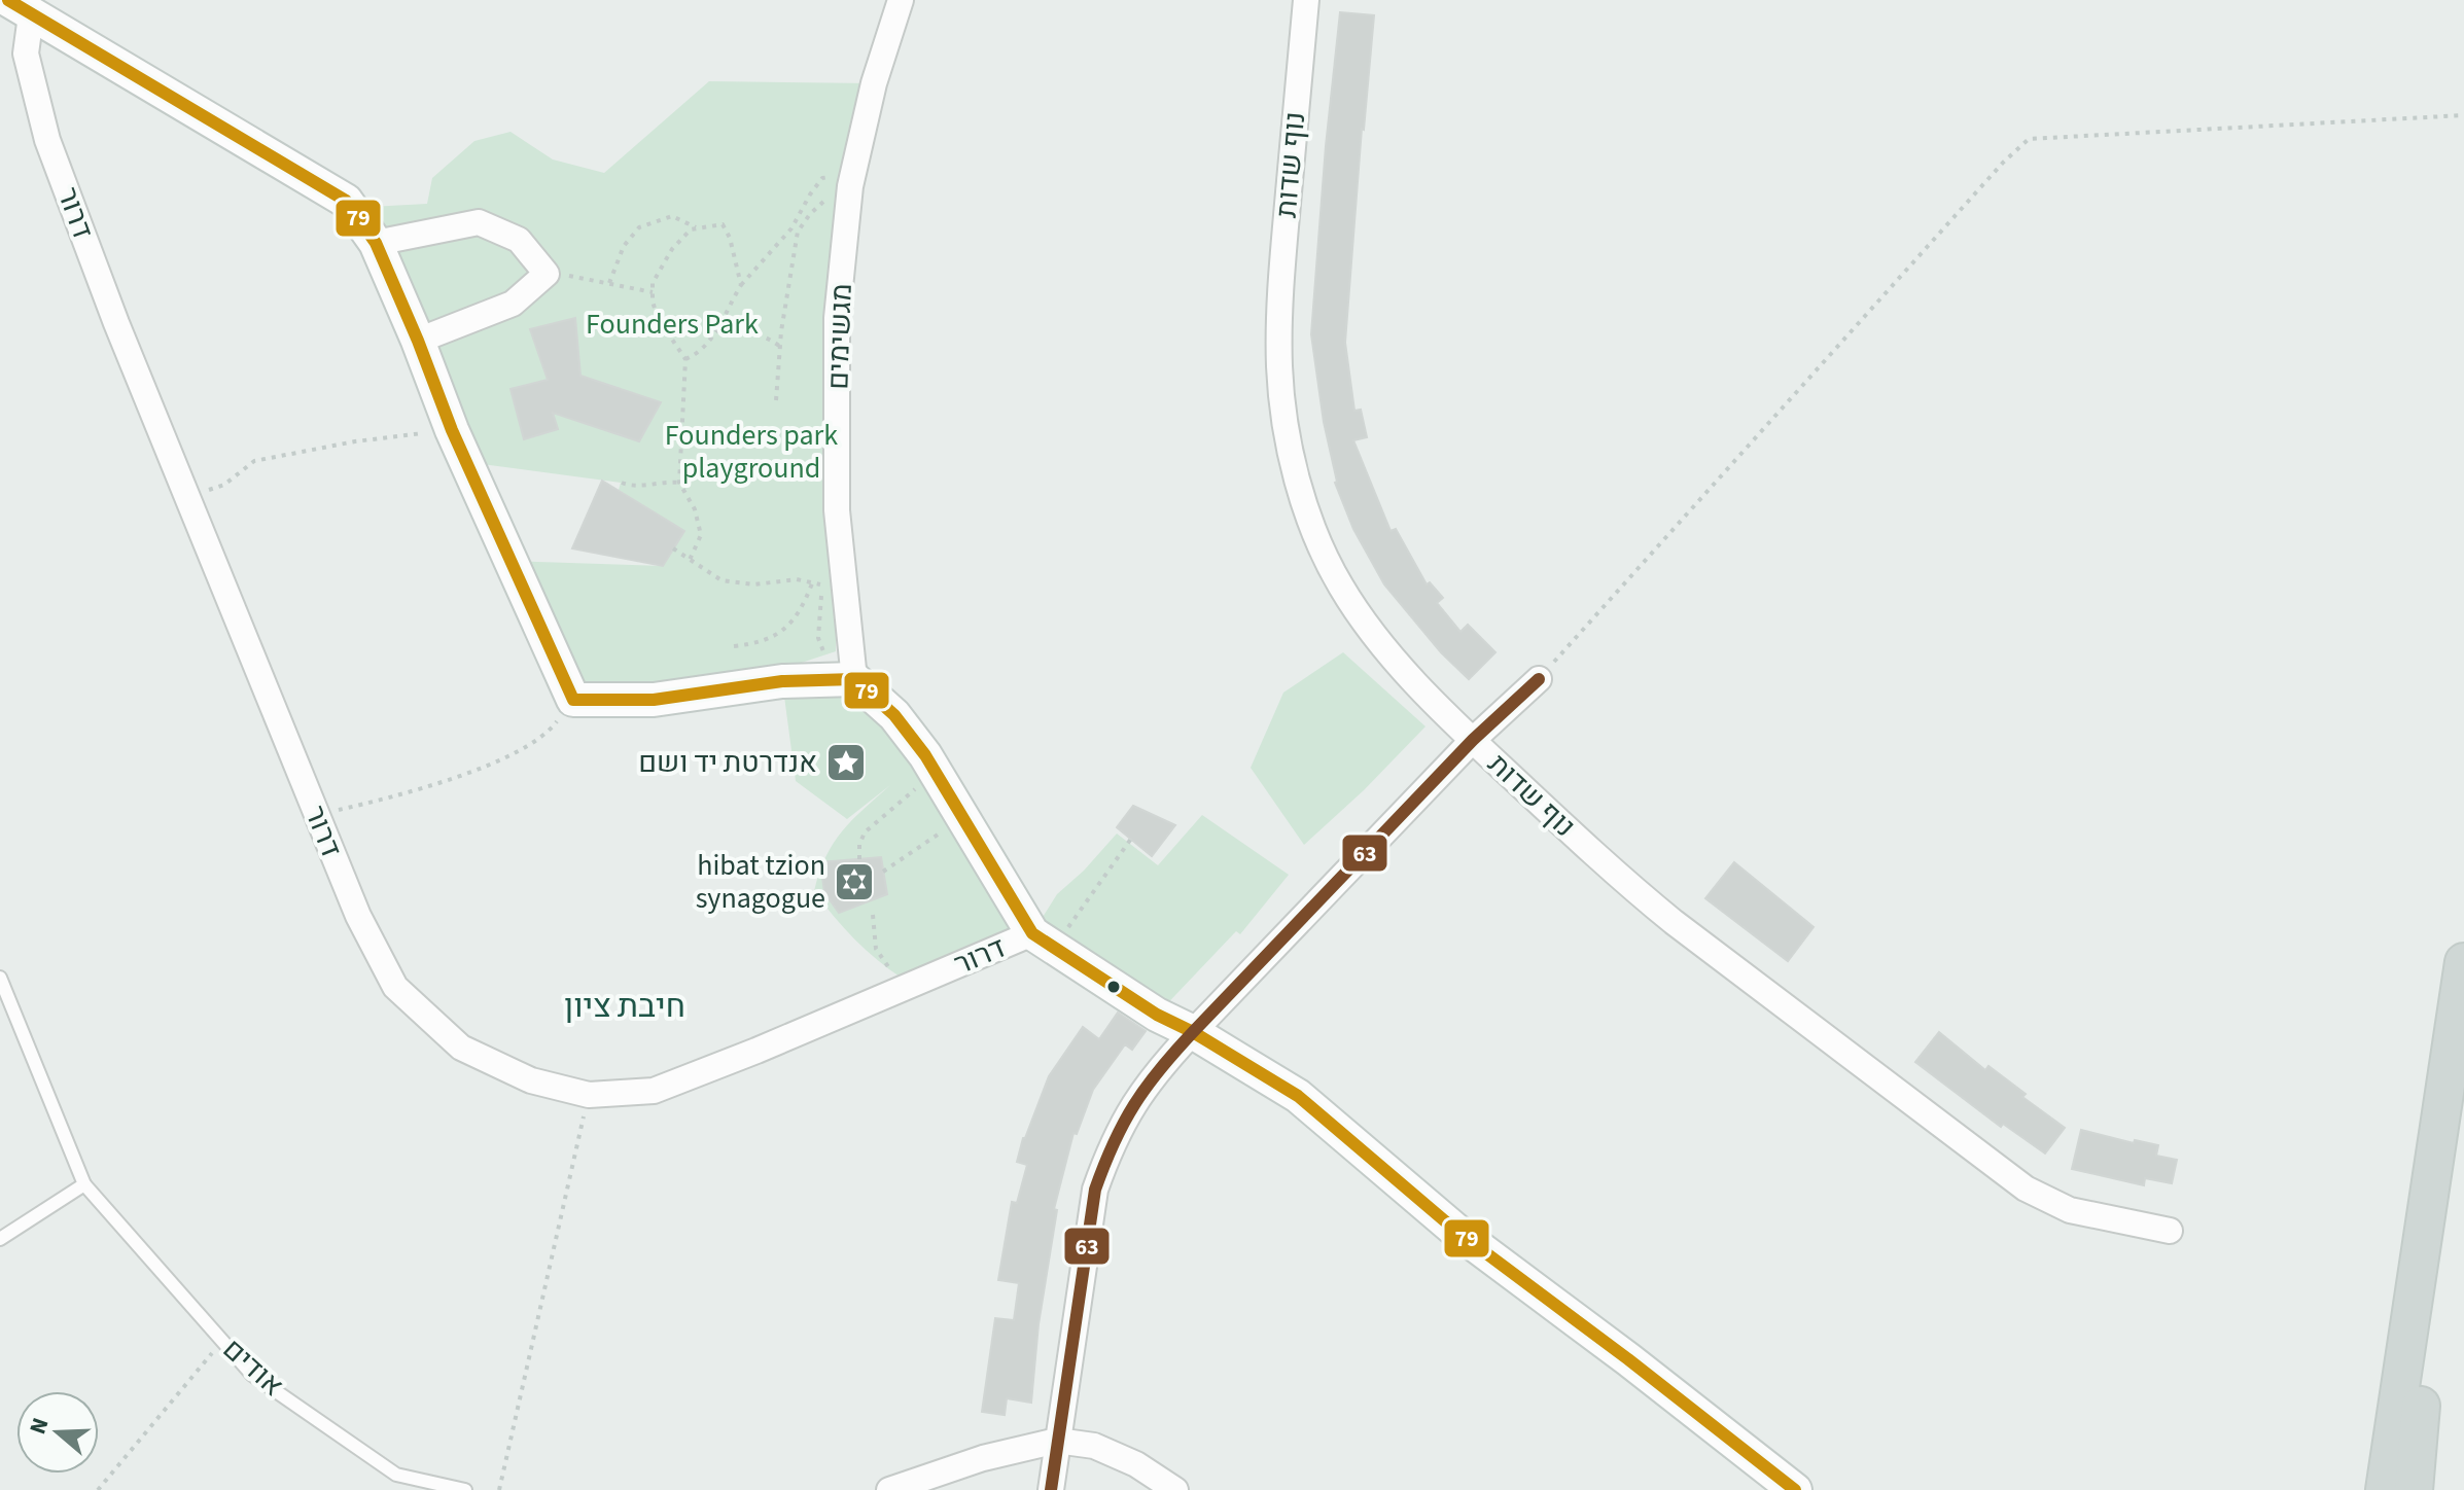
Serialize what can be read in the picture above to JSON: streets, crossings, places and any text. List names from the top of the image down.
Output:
{
  "streets": {
    "street": ["נוף שדות", "דרור", "מגשימים"],
    "lane": ["אודים"]
  },
  "districts": ["חיבת ציון"],
  "parks": ["Founders Park", "Founders park playground"],
  "places": {
    "place": ["אנדרטת יד ושם"],
    "synagogue": ["hibat tzion synagogue"]
  },
  "lines": ["transit line 79", "transit line 63"],
  "north": "left"
}
